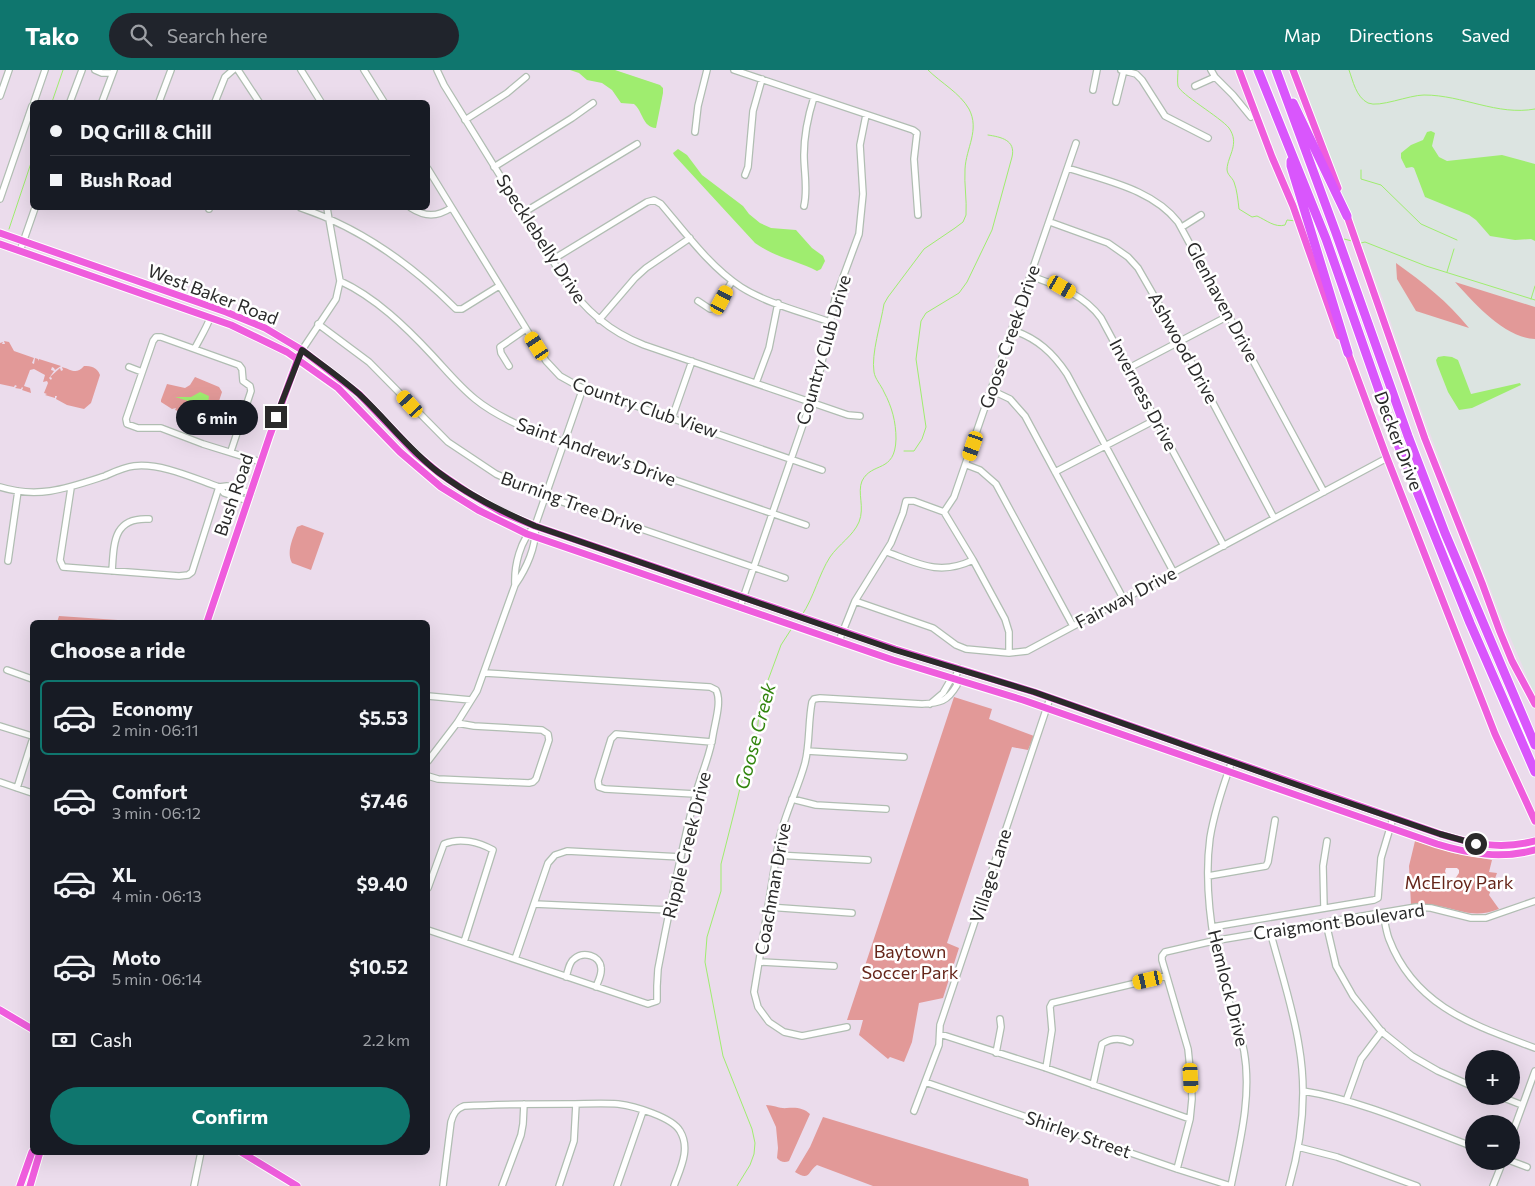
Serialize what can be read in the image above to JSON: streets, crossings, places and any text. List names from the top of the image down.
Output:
{
  "streets": {
    "highway": ["Decker Drive"],
    "main road": ["West Baker Road", "Bush Road"],
    "street": [
      "Specklebelly Drive",
      "Glenhaven Drive",
      "Goose Creek Drive",
      "Ashwood Drive",
      "Country Club Drive",
      "Inverness Drive",
      "Country Club View",
      "Saint Andrew's Drive",
      "Burning Tree Drive",
      "Fairway Drive",
      "Ripple Creek Drive",
      "Village Lane",
      "Coachman Drive",
      "Craigmont Boulevard",
      "Hemlock Drive",
      "Shirley Street"
    ]
  },
  "crossings": [
    ["Specklebelly Drive", "Country Club Drive"],
    ["West Baker Road", "Country Club Drive"],
    ["West Baker Road", "Bush Road"],
    ["West Baker Road", "Village Lane"],
    ["West Baker Road", "Coachman Drive"],
    ["West Baker Road", "Hemlock Drive"],
    ["Glenhaven Drive", "Goose Creek Drive"],
    ["Glenhaven Drive", "Fairway Drive"],
    ["Goose Creek Drive", "Ashwood Drive"],
    ["Goose Creek Drive", "Inverness Drive"],
    ["Ashwood Drive", "Fairway Drive"],
    ["Country Club Drive", "Country Club View"],
    ["Country Club Drive", "Saint Andrew's Drive"],
    ["Country Club Drive", "Burning Tree Drive"],
    ["Inverness Drive", "Fairway Drive"],
    ["Decker Drive", "Fairway Drive"],
    ["Village Lane", "Shirley Street"],
    ["Craigmont Boulevard", "Hemlock Drive"],
    ["Hemlock Drive", "Shirley Street"]
  ],
  "water": ["Goose Creek"],
  "parks": ["McElroy Park", "Baytown Soccer Park"],
  "page": {
    "header": "Tako",
    "search": "Search here",
    "nav": ["Map", "Directions", "Saved"],
    "banner": ["DQ Grill & Chill", "Bush Road"],
    "bubble": "6 min",
    "heading": "Choose a ride",
    "list": [
      {
        "name": "Economy",
        "note": "2 min · 06:11",
        "value": "$5.53"
      },
      {
        "name": "Comfort",
        "note": "3 min · 06:12",
        "value": "$7.46"
      },
      {
        "name": "XL",
        "note": "4 min · 06:13",
        "value": "$9.40"
      },
      {
        "name": "Moto",
        "note": "5 min · 06:14",
        "value": "$10.52"
      }
    ],
    "pay": ["Cash", "2.2 km"],
    "map_buttons": ["+", "−"],
    "buttons": "Confirm"
  }
}
